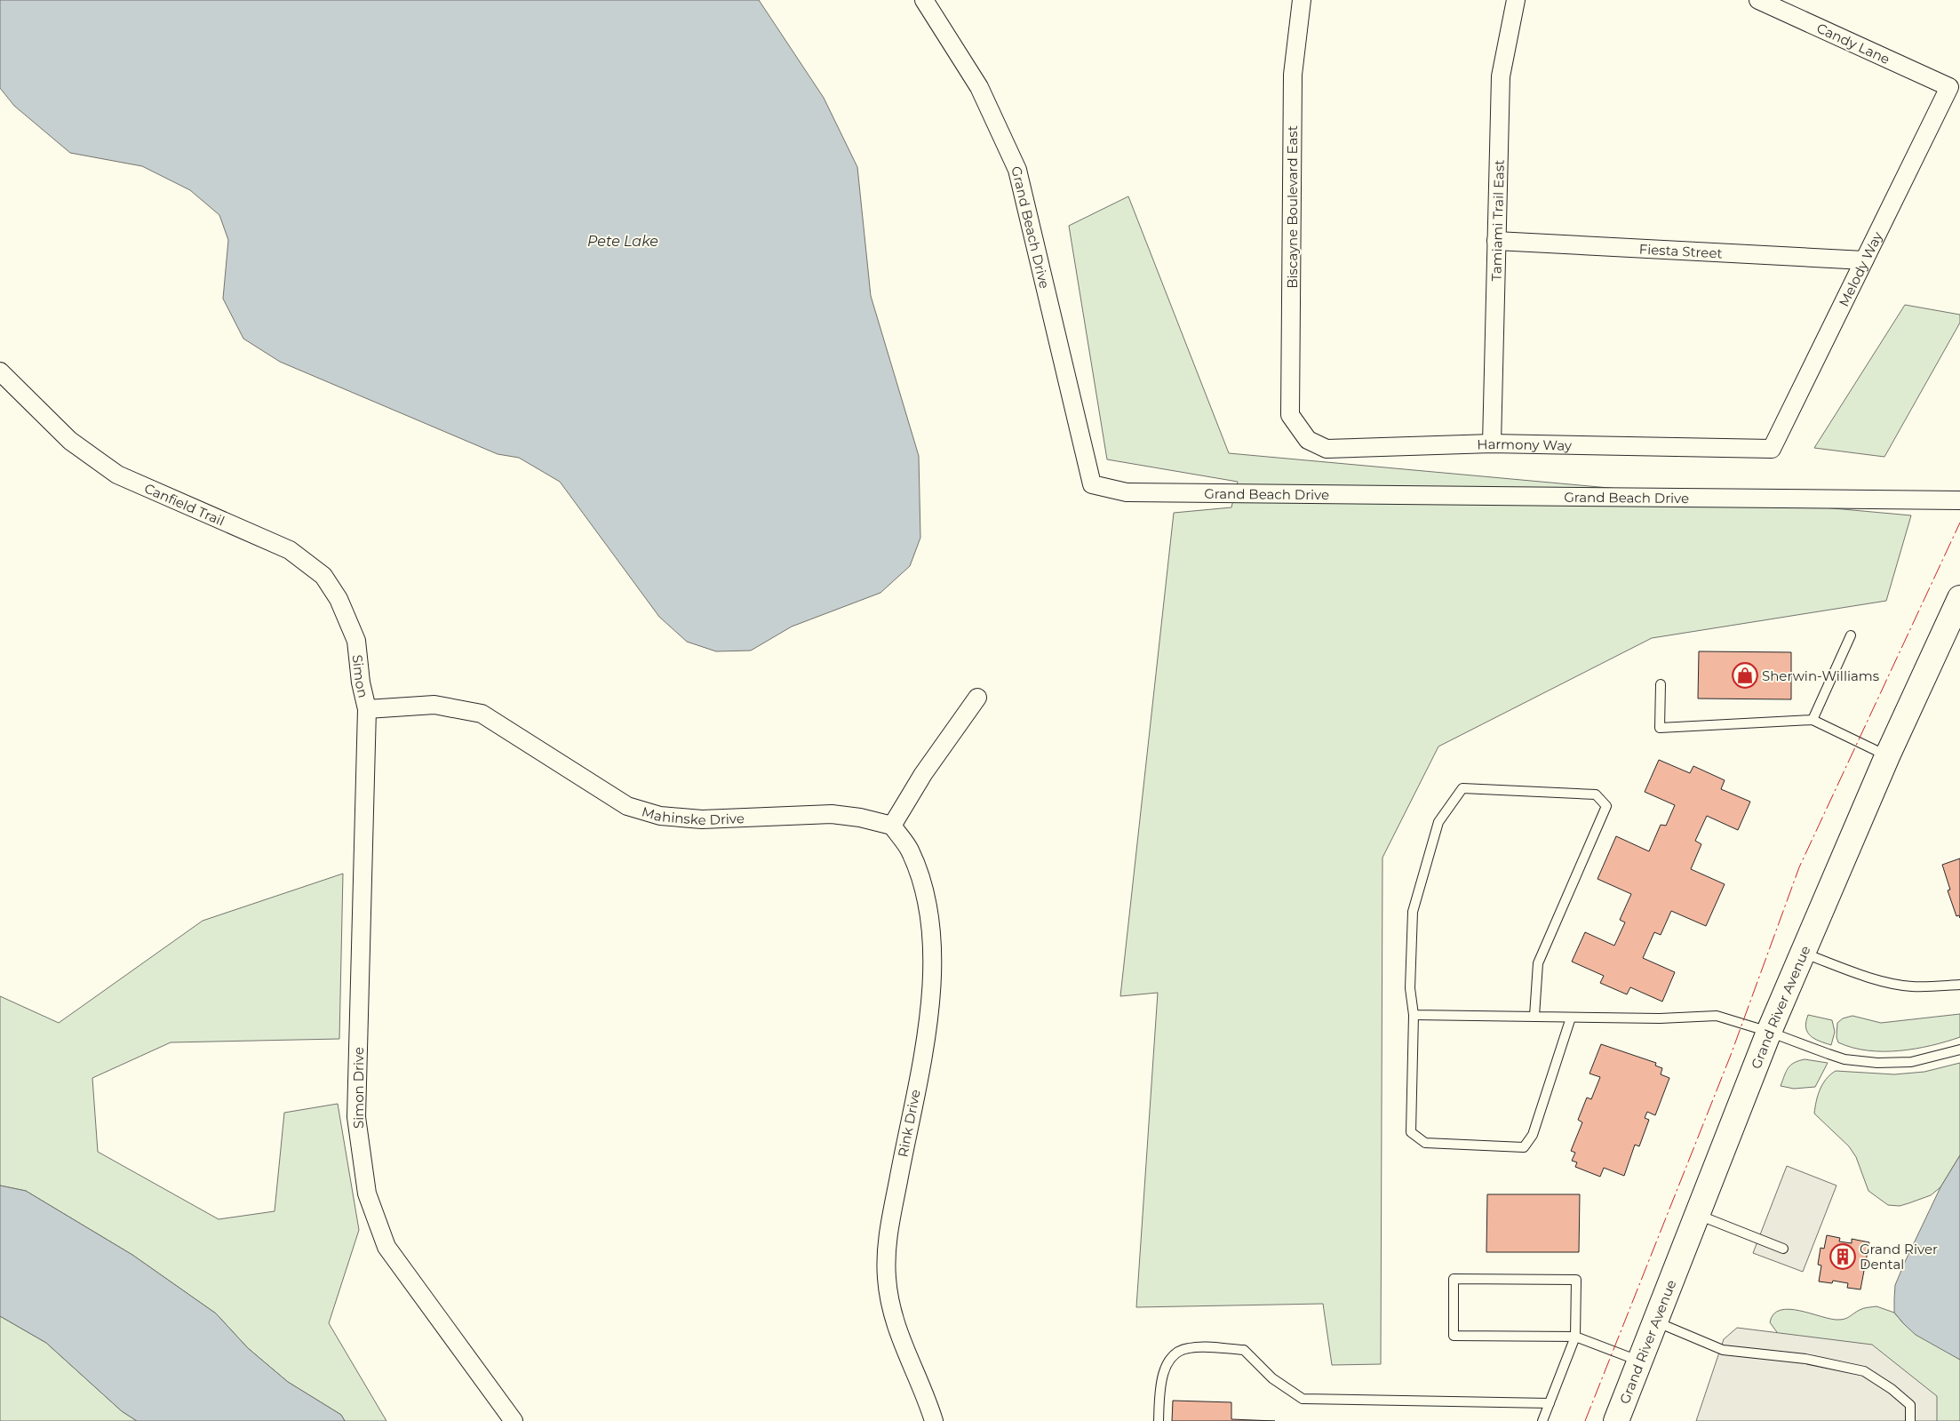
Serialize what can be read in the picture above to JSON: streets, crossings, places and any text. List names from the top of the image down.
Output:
{
  "streets": {
    "main road": ["Grand River Avenue"],
    "street": [
      "Candy Lane",
      "Biscayne Boulevard East",
      "Tamiami Trail East",
      "Grand Beach Drive",
      "Fiesta Street",
      "Melody Way",
      "Harmony Way",
      "Canfield Trail",
      "Simon",
      "Mahinske Drive",
      "Simon Drive",
      "Rink Drive"
    ]
  },
  "crossings": [
    ["Candy Lane", "Melody Way"],
    ["Biscayne Boulevard East", "Harmony Way"],
    ["Tamiami Trail East", "Fiesta Street"],
    ["Tamiami Trail East", "Harmony Way"],
    ["Fiesta Street", "Melody Way"],
    ["Melody Way", "Harmony Way"],
    ["Canfield Trail", "Simon"],
    ["Simon", "Mahinske Drive"],
    ["Simon", "Simon Drive"],
    ["Mahinske Drive", "Simon Drive"],
    ["Mahinske Drive", "Rink Drive"]
  ],
  "water": ["Pete Lake"],
  "places": {
    "shop": ["Sherwin-Williams"],
    "building": ["Grand River Dental"]
  }
}
